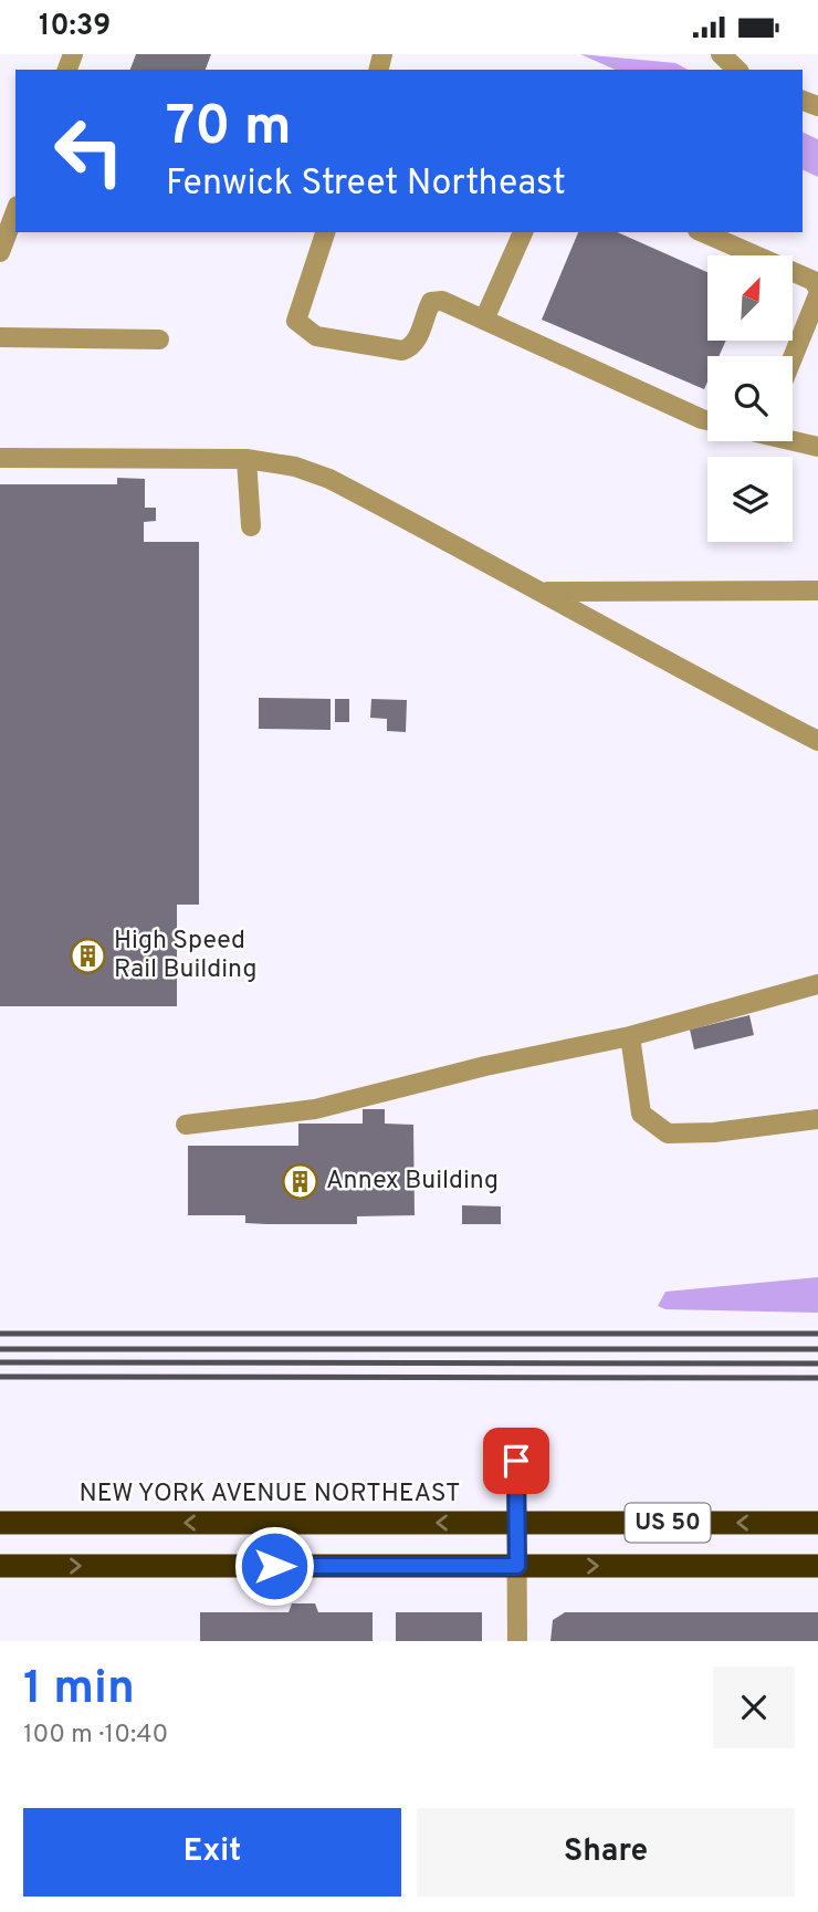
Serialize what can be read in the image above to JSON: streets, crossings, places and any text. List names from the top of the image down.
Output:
{
  "streets": {
    "highway": ["NEW YORK AVENUE NORTHEAST", "US 50"]
  },
  "places": {
    "building": ["High Speed Rail Building", "Annex Building"]
  },
  "north": "top right",
  "page": {
    "status": "10:39",
    "turn": ["70 m", "Fenwick Street Northeast"],
    "heading": ["1 min", "100 m · 10:40"],
    "buttons": ["Exit", "Share"]
  }
}
